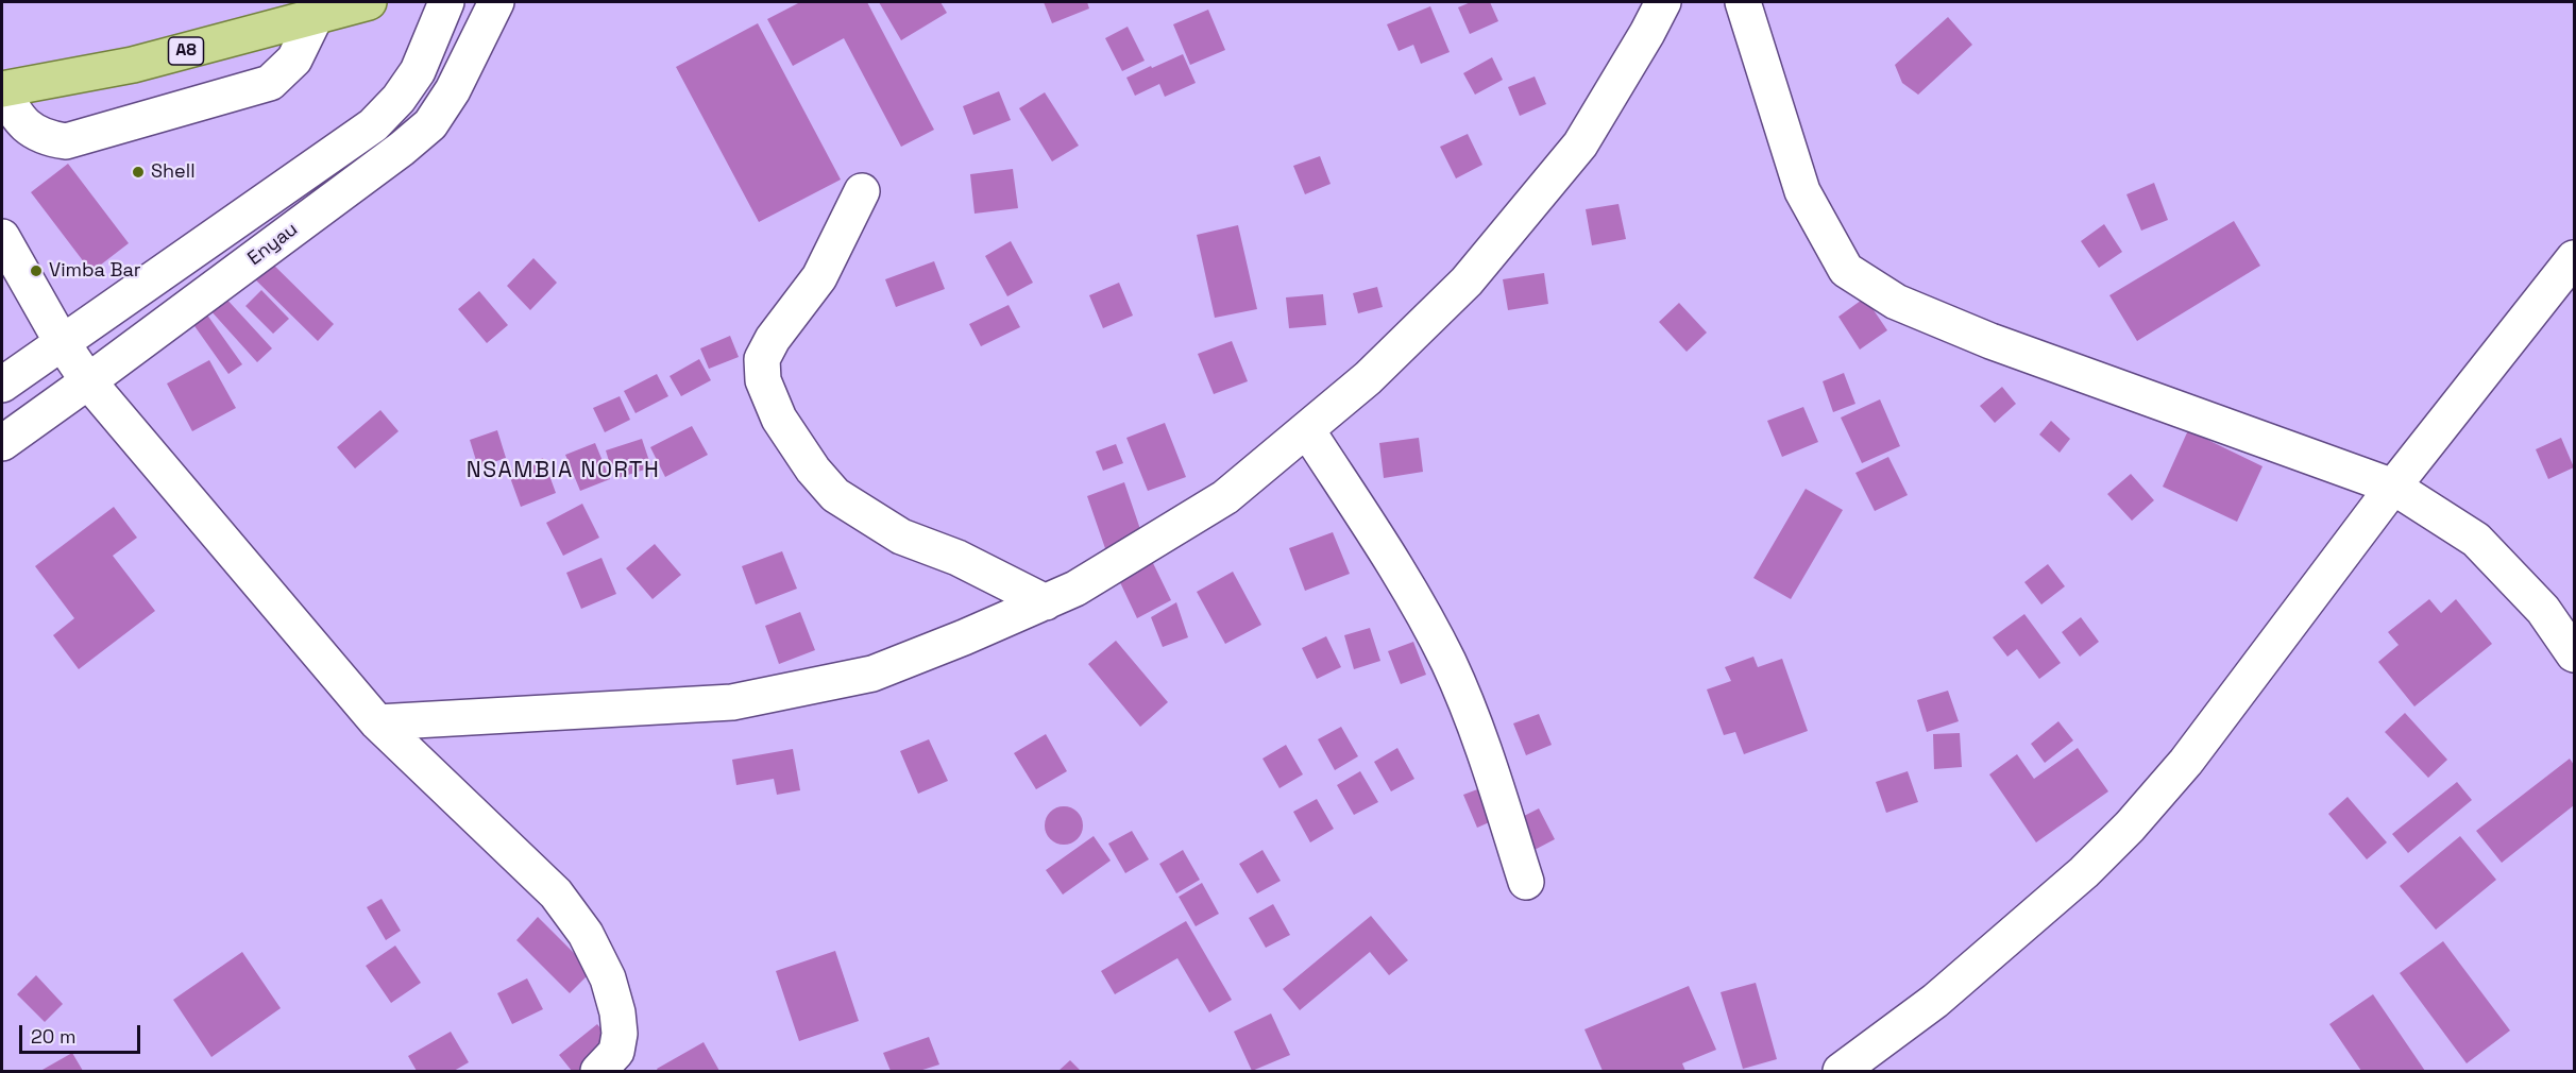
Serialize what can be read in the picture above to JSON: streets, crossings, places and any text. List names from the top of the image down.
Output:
{
  "streets": {
    "main road": ["A8"],
    "street": ["Enyau"]
  },
  "districts": ["NSAMBIA NORTH"],
  "places": ["Shell", "Vimba Bar"],
  "scale_bar": "20 m"
}
